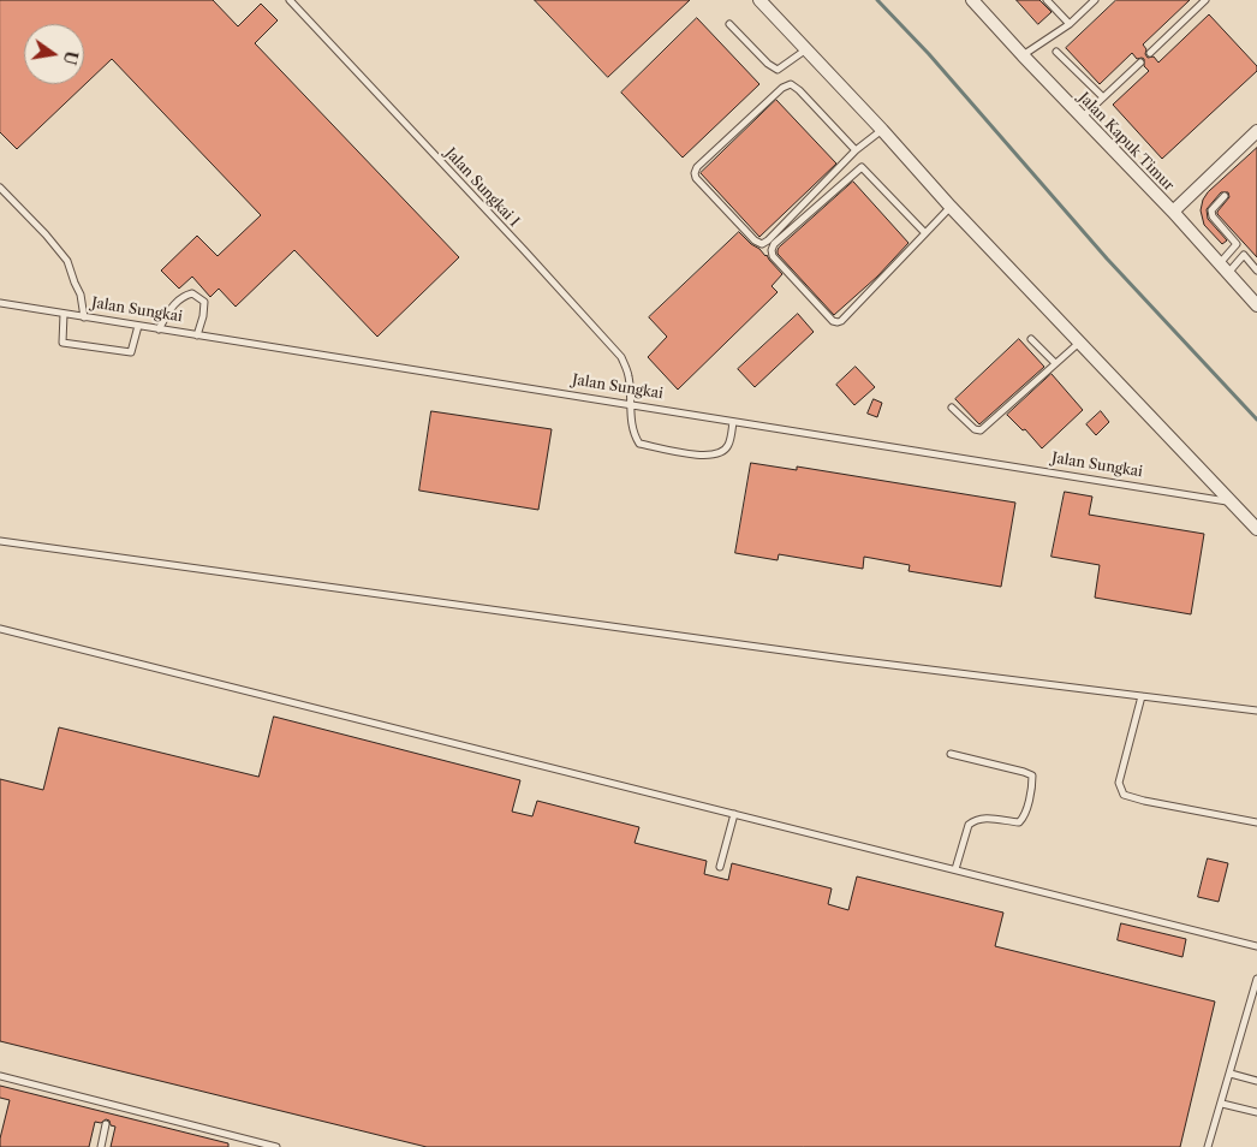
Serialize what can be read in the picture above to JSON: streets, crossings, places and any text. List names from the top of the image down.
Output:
{
  "streets": {
    "street": ["Jalan Kapuk Timur"],
    "lane": ["Jalan Sungkai I", "Jalan Sungkai"]
  },
  "crossings": [
    ["Jalan Sungkai I", "Jalan Sungkai"]
  ],
  "north": "right"
}
